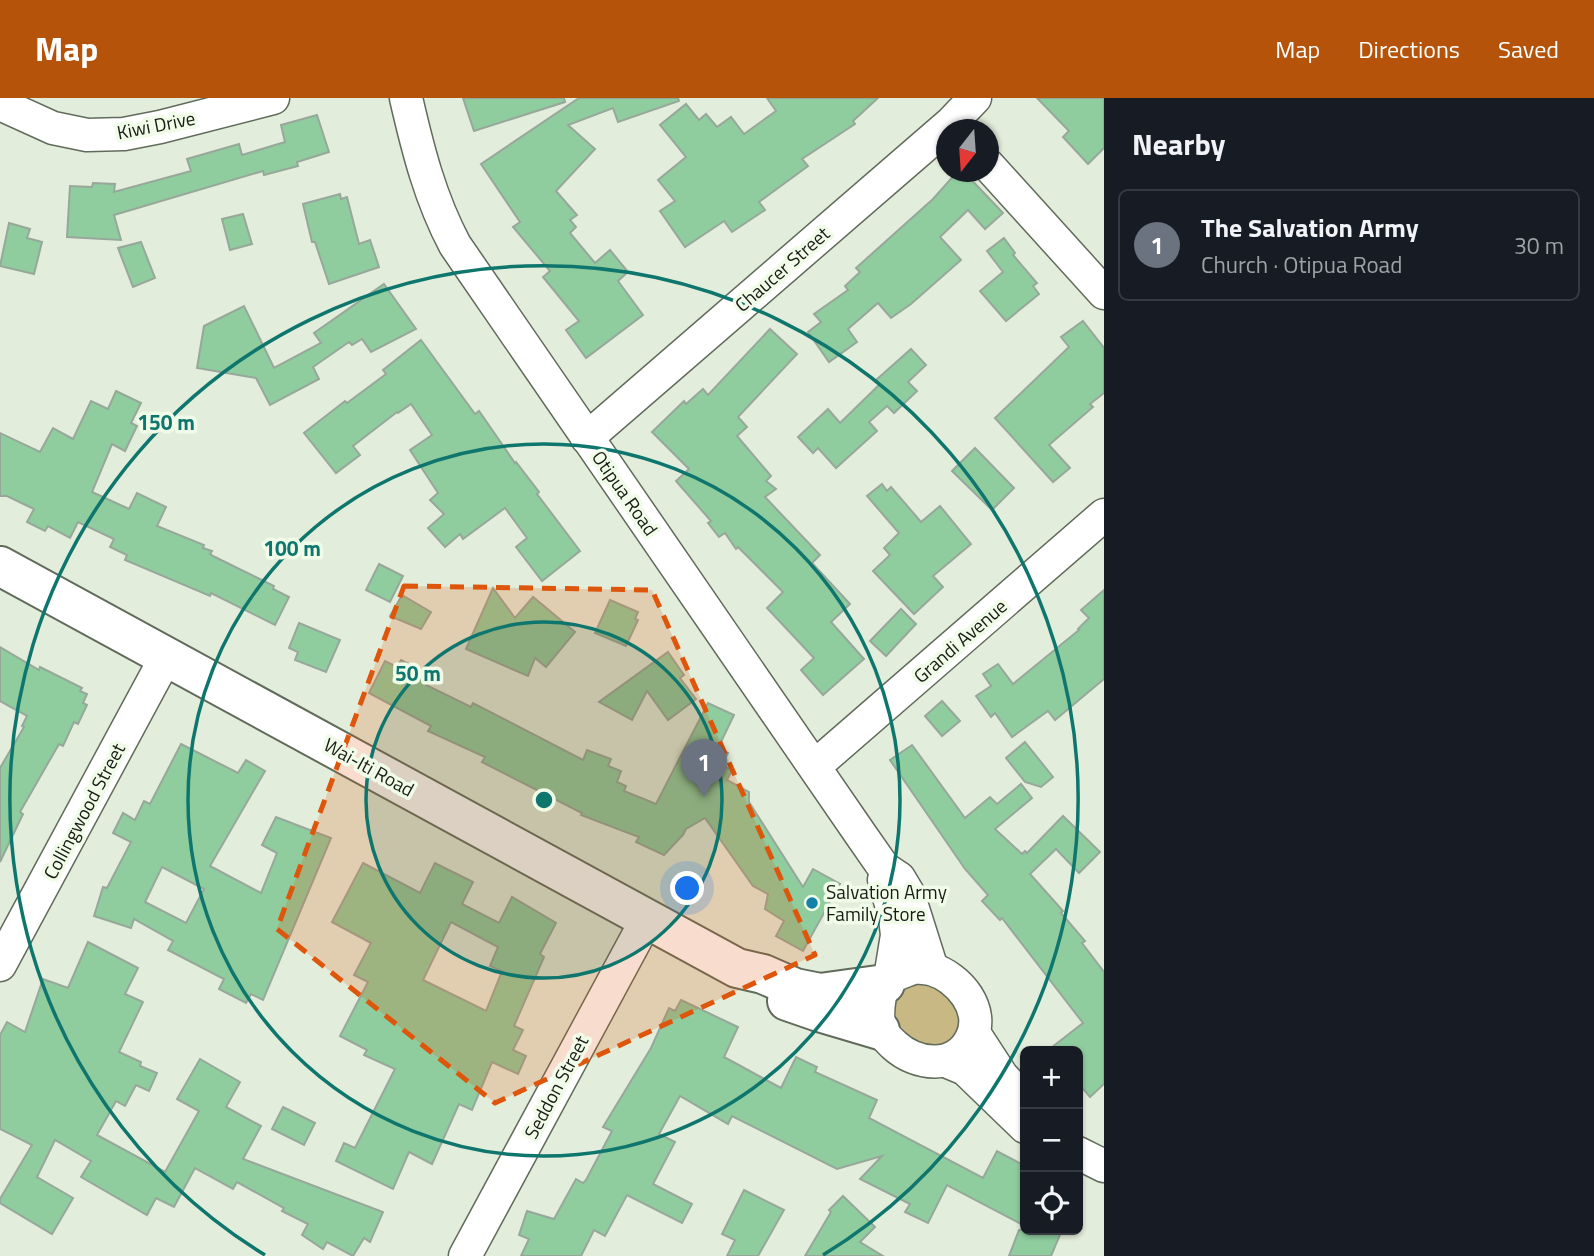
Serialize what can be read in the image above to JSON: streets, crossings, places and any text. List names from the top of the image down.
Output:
{
  "streets": {
    "main road": ["Wai-Iti Road"],
    "street": [
      "Kiwi Drive",
      "Chaucer Street",
      "Otipua Road",
      "Grandi Avenue",
      "Collingwood Street",
      "Seddon Street"
    ]
  },
  "crossings": [
    ["Chaucer Street", "Otipua Road"],
    ["Otipua Road", "Grandi Avenue"],
    ["Otipua Road", "Wai-Iti Road"],
    ["Wai-Iti Road", "Collingwood Street"],
    ["Wai-Iti Road", "Seddon Street"]
  ],
  "places": ["Salvation Army Family Store"],
  "north": "bottom",
  "page": {
    "header": "Map",
    "nav": ["Map", "Directions", "Saved"],
    "heading": "Nearby",
    "list": [
      {
        "mark": "1",
        "name": "The Salvation Army",
        "note": "Church · Otipua Road",
        "value": "30 m"
      }
    ],
    "pins": "1",
    "map_buttons": ["+", "−"]
  },
  "rings": ["150 m", "100 m", "50 m"]
}
